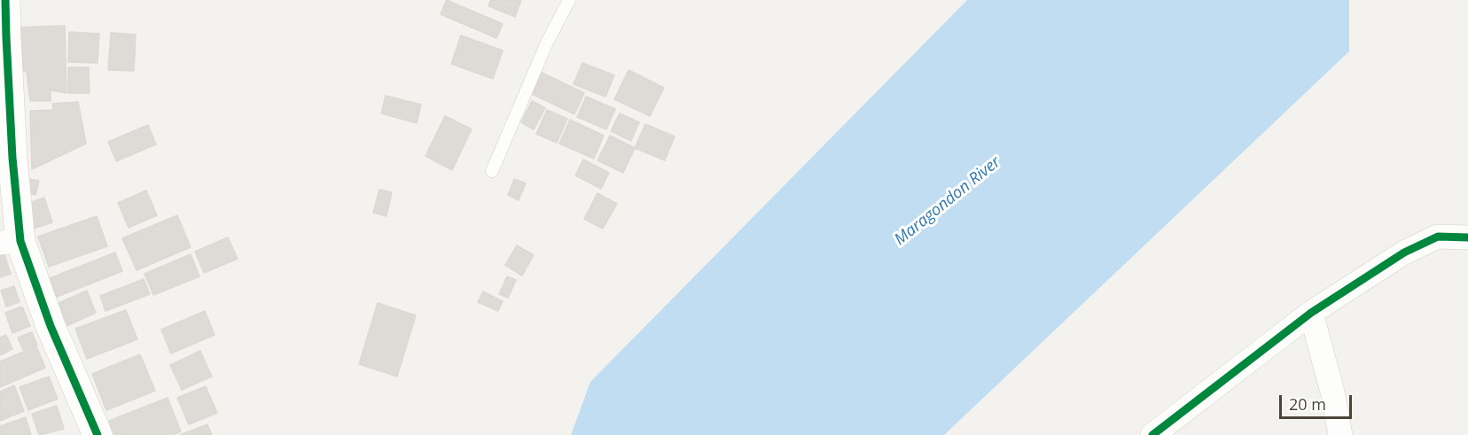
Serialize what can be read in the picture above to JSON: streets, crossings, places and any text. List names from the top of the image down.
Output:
{
  "water": ["Maragondon River"],
  "scale_bar": "20 m"
}
